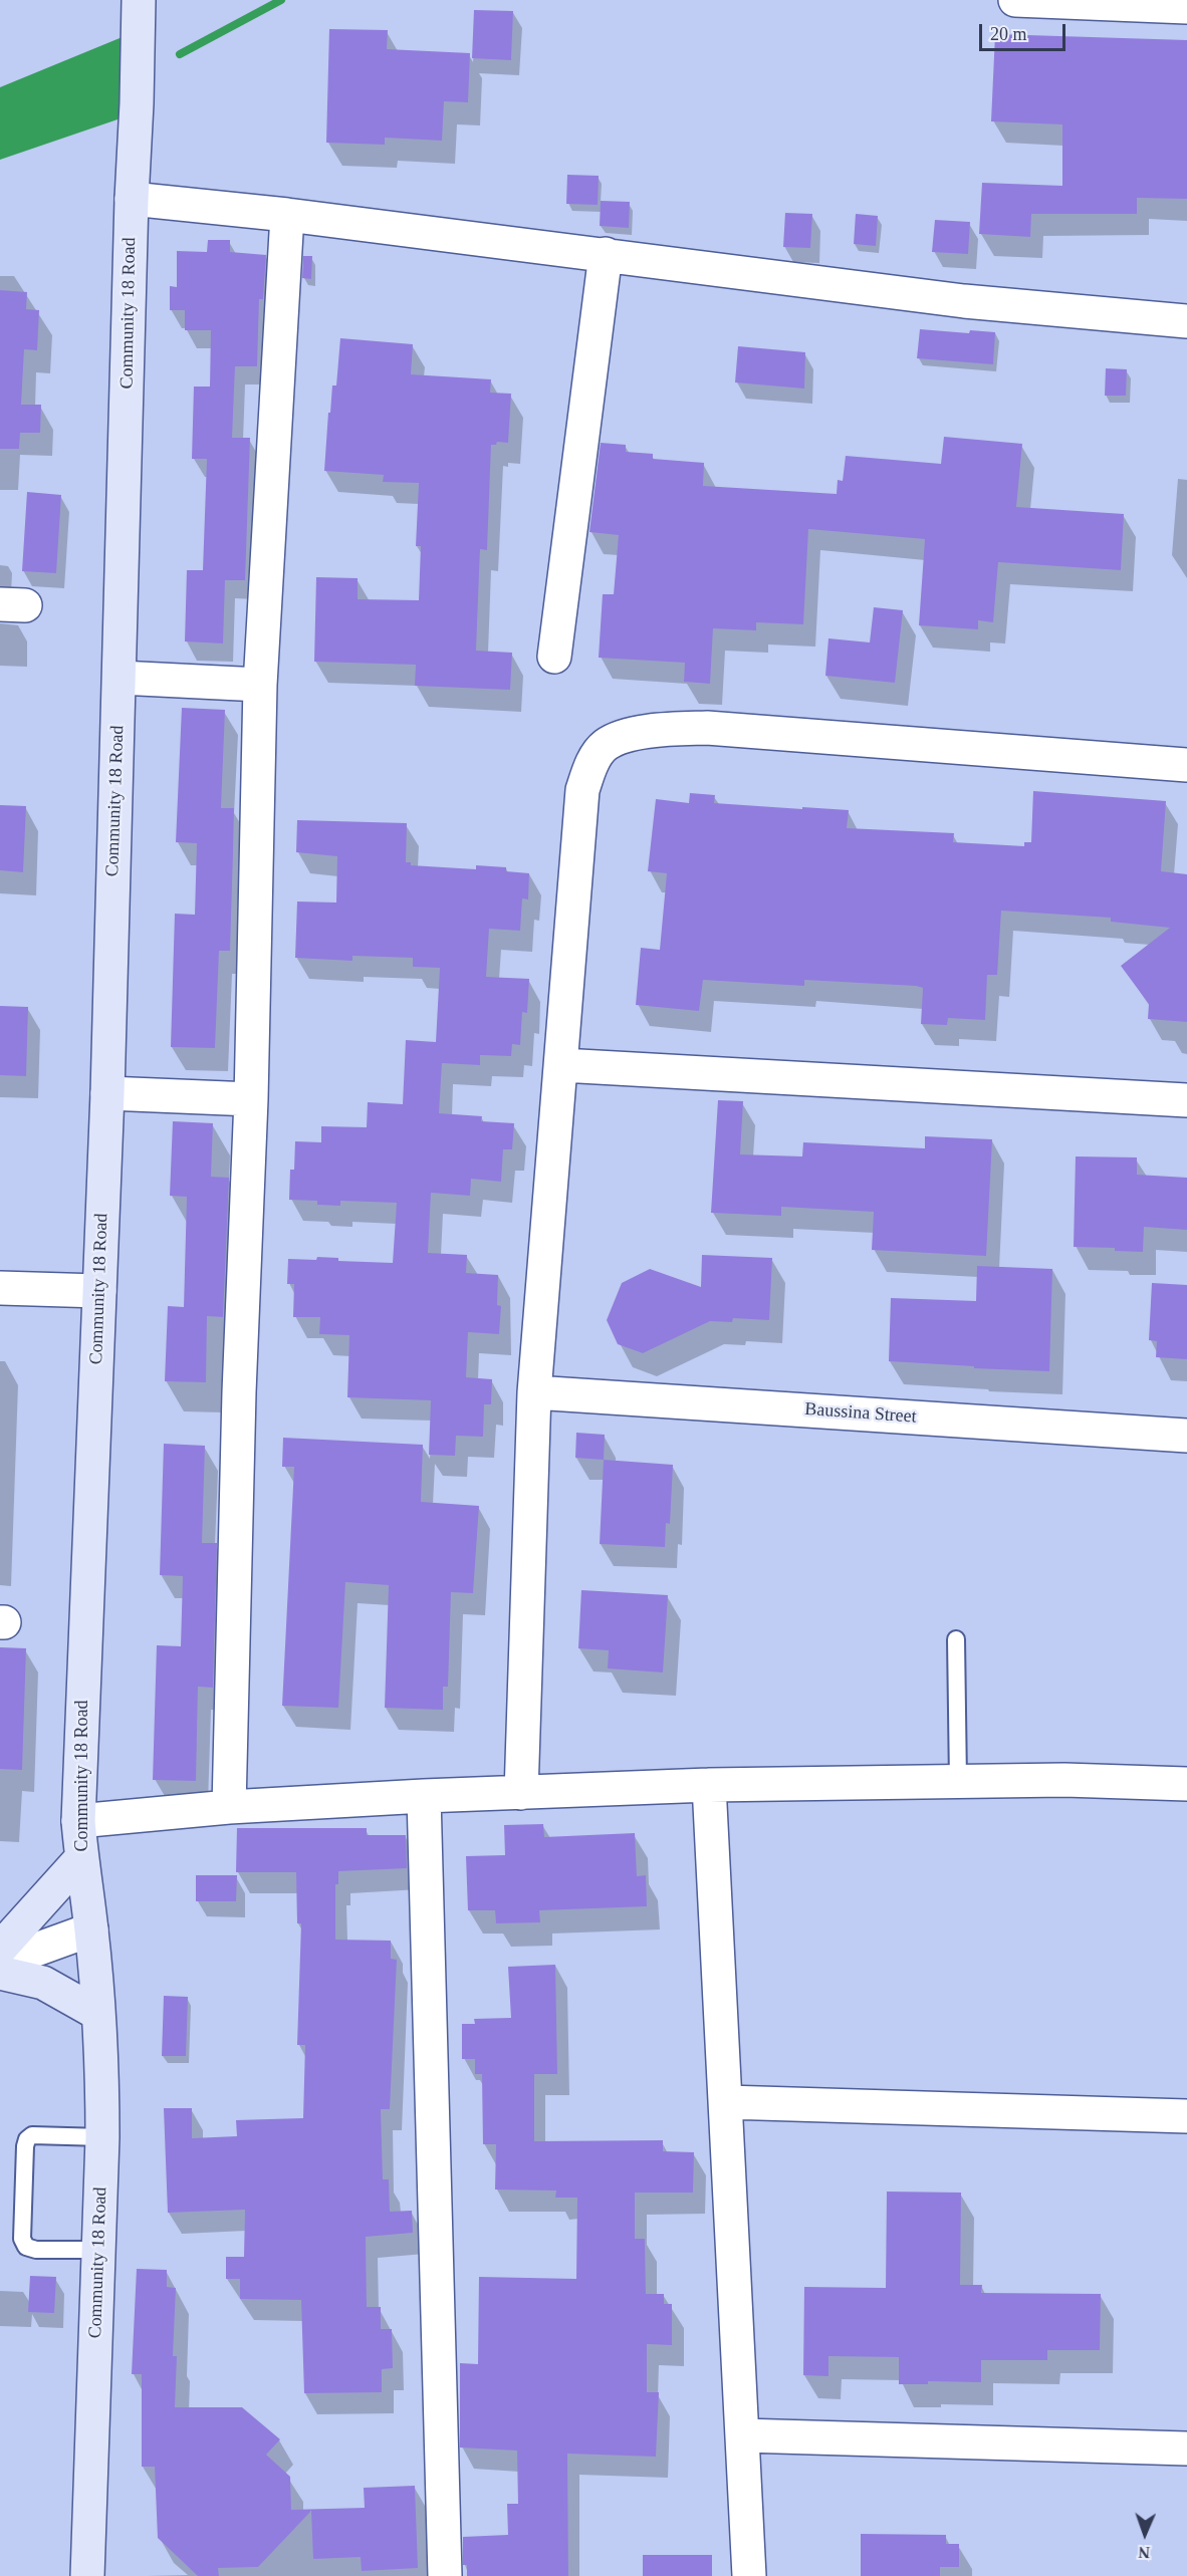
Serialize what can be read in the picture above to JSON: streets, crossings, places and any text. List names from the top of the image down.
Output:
{
  "streets": {
    "main road": ["Community 18 Road"],
    "street": ["Baussina Street"]
  },
  "scale_bar": "20 m",
  "north": "bottom"
}
